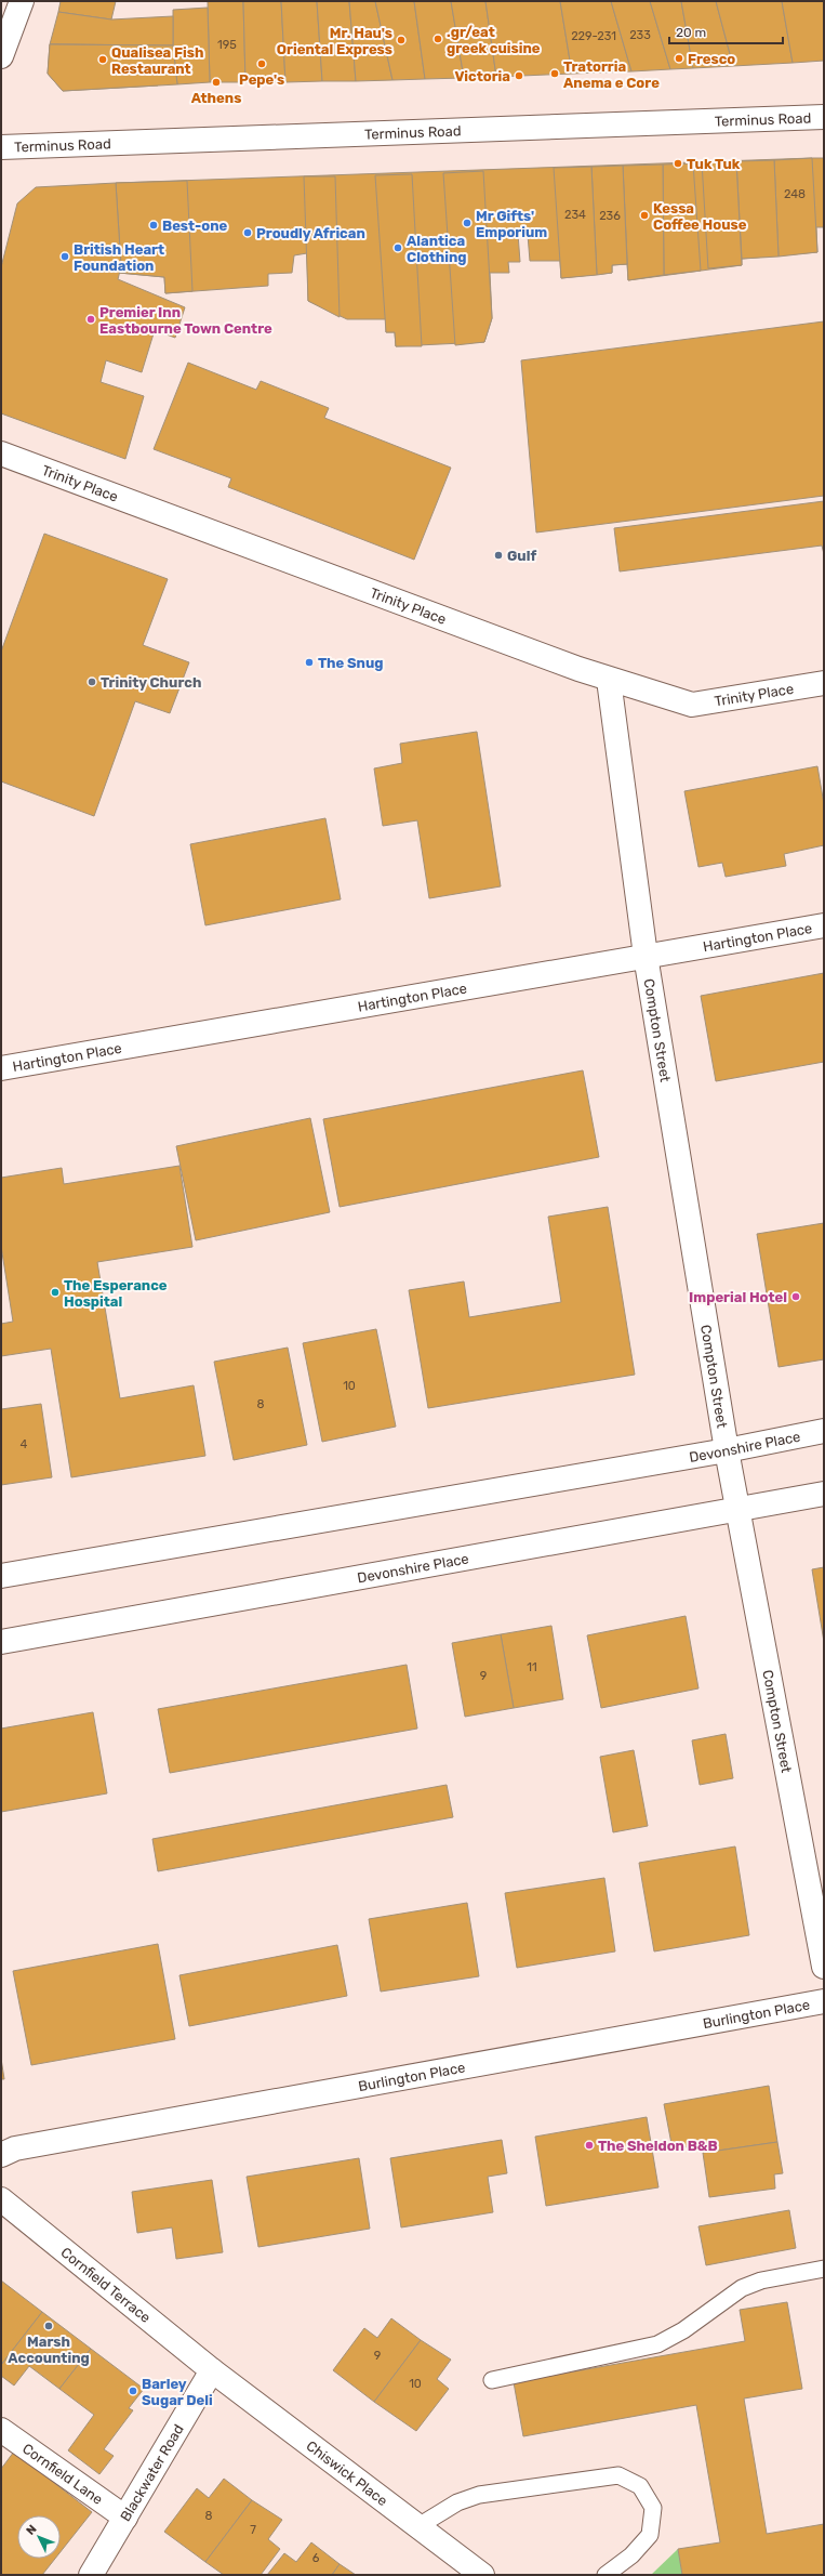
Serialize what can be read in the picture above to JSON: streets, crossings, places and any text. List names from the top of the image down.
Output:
{
  "streets": {
    "street": [
      "Terminus Road",
      "Trinity Place",
      "Hartington Place",
      "Compton Street",
      "Devonshire Place",
      "Burlington Place",
      "Cornfield Terrace",
      "Blackwater Road",
      "Chiswick Place",
      "Cornfield Lane"
    ]
  },
  "crossings": [
    ["Trinity Place", "Compton Street"],
    ["Hartington Place", "Compton Street"],
    ["Compton Street", "Devonshire Place"],
    ["Cornfield Terrace", "Blackwater Road"],
    ["Cornfield Terrace", "Chiswick Place"],
    ["Blackwater Road", "Chiswick Place"],
    ["Blackwater Road", "Cornfield Lane"]
  ],
  "places": [
    ".gr/eat greek cuisine",
    "Mr. Hau's Oriental Express",
    "Fresco",
    "Qualisea Fish Restaurant",
    "Pepe's",
    "Tratorria Anema e Core",
    "Victoria",
    "Athens",
    "Tuk Tuk",
    "Kessa Coffee House",
    "Mr Gifts' Emporium",
    "Best-one",
    "Proudly African",
    "Alantica Clothing",
    "British Heart Foundation",
    "Premier Inn Eastbourne Town Centre",
    "Gulf",
    "The Snug",
    "Trinity Church",
    "The Esperance Hospital",
    "Imperial Hotel",
    "The Sheldon B&B",
    "Marsh Accounting",
    "Barley Sugar Deli"
  ],
  "house_numbers": [
    "233",
    "229-231",
    "195",
    "248",
    "234",
    "236",
    "10",
    "8",
    "4",
    "11",
    "9",
    "9",
    "10",
    "8",
    "7",
    "6"
  ],
  "scale_bar": "20 m",
  "north": "top left"
}
